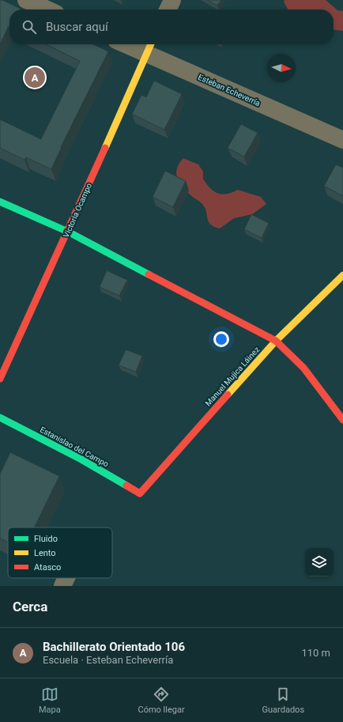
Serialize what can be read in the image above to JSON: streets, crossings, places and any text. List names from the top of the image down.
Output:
{
  "streets": {
    "street": [
      "Esteban Echeverría",
      "Victoria Ocampo",
      "Manuel Mujica Láinez",
      "Estanislao del Campo"
    ]
  },
  "crossings": [
    ["Esteban Echeverría", "Victoria Ocampo"],
    ["Manuel Mujica Láinez", "Estanislao del Campo"]
  ],
  "legend": ["Fluido", "Lento", "Atasco"],
  "north": "right",
  "page": {
    "search": "Buscar aquí",
    "pins": "A",
    "heading": "Cerca",
    "list": [
      {
        "mark": "A",
        "name": "Bachillerato Orientado 106",
        "note": "Escuela · Esteban Echeverría",
        "value": "110 m"
      }
    ],
    "nav": ["Mapa", "Cómo llegar", "Guardados"]
  }
}
